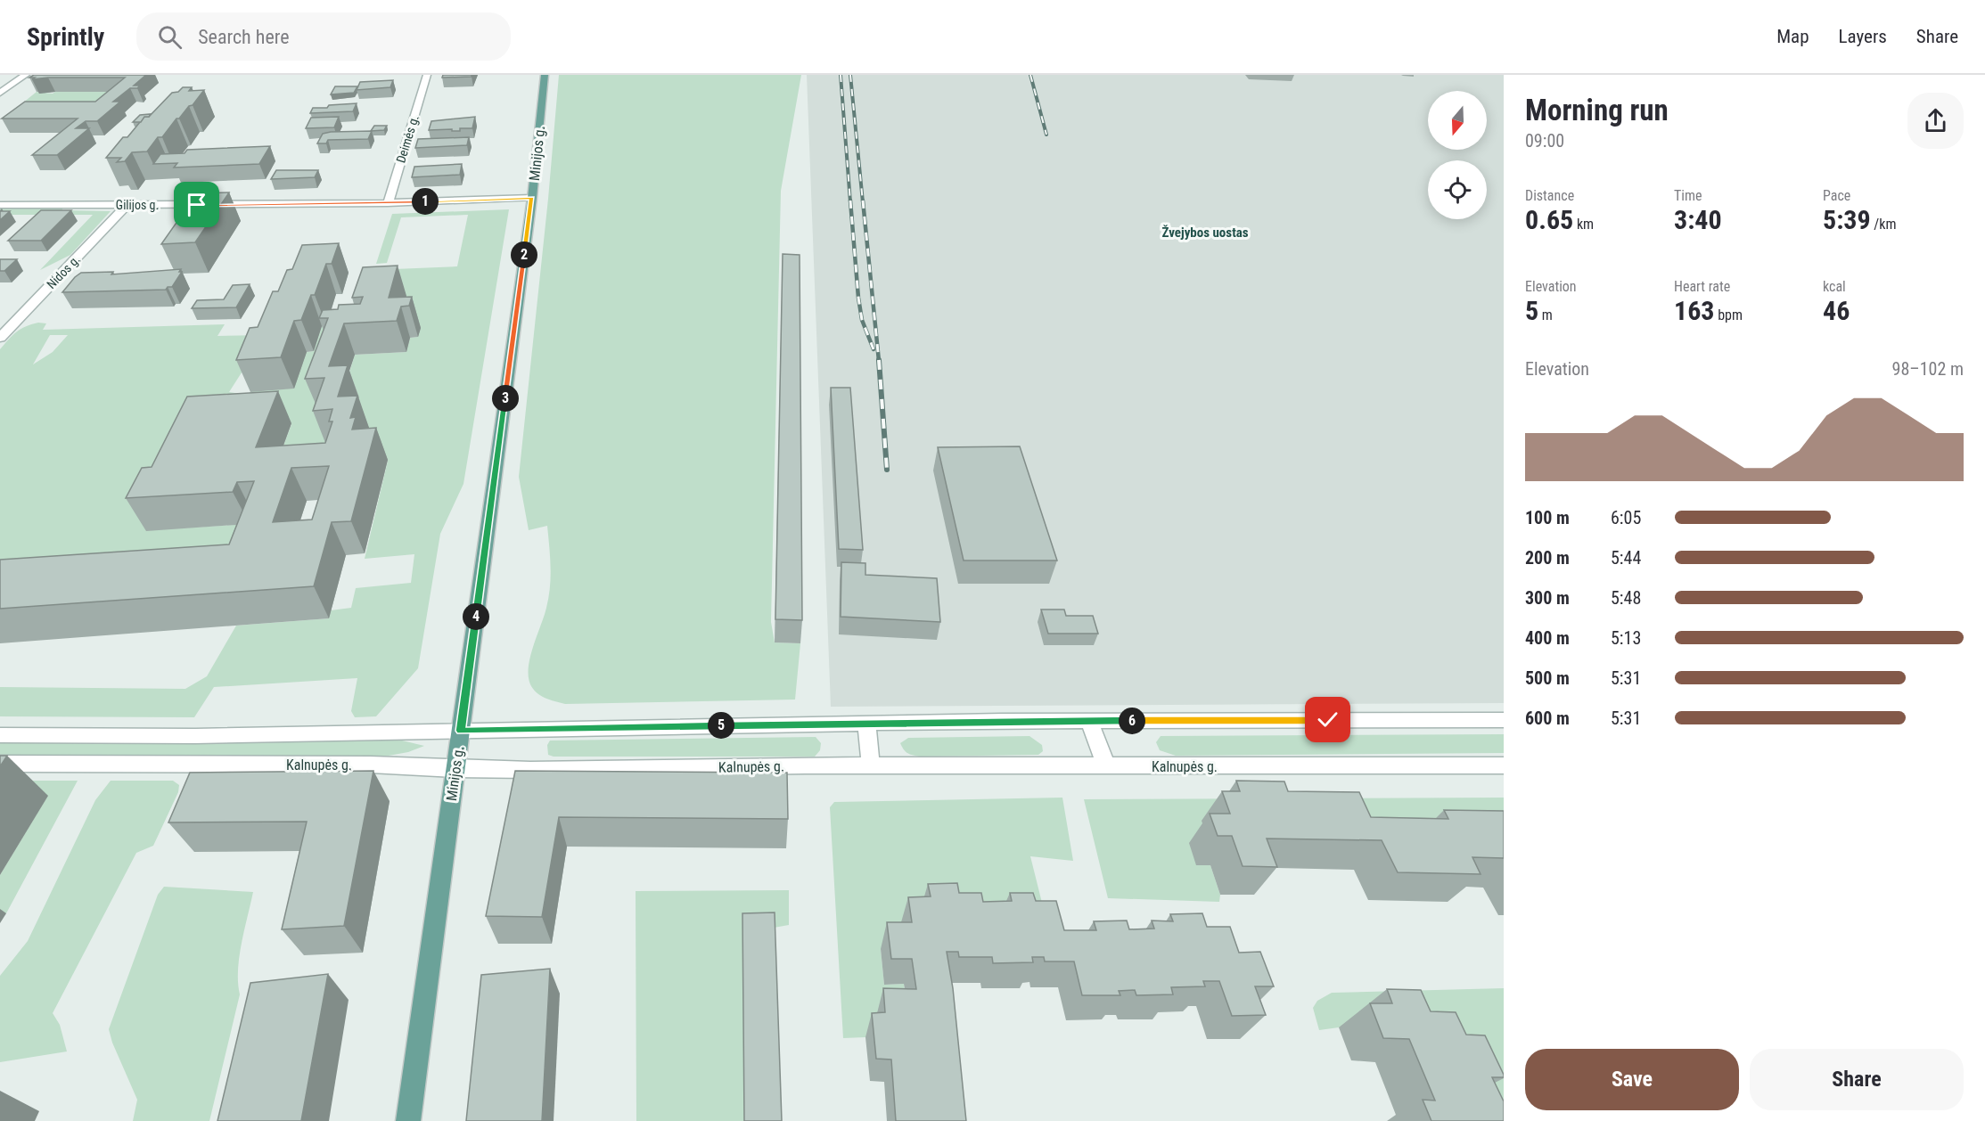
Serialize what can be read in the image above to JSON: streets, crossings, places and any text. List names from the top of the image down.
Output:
{
  "streets": {
    "main road": ["Minijos g."],
    "street": [
      "Deimės g.",
      "Gilijos g.",
      "Nidos g.",
      "Kalnupės g."
    ]
  },
  "crossings": [
    ["Deimės g.", "Gilijos g."],
    ["Minijos g.", "Gilijos g."],
    ["Minijos g.", "Kalnupės g."],
    ["Gilijos g.", "Nidos g."]
  ],
  "districts": ["Žvejybos uostas"],
  "north": "bottom",
  "page": {
    "header": "Sprintly",
    "search": "Search here",
    "nav": ["Map", "Layers", "Share"],
    "heading": ["Morning run", "09:00"],
    "stats": [
      ["Distance", "0.65 km"],
      ["Time", "3:40"],
      ["Pace", "5:39 /km"],
      ["Elevation", "5 m"],
      ["Heart rate", "163 bpm"],
      ["kcal", "46"]
    ],
    "pins": [
      "1",
      "2",
      "3",
      "4",
      "6",
      "5"
    ],
    "chart": ["Elevation", "98–102 m"],
    "list": [
      {
        "name": "100 m",
        "note": "6:05"
      },
      {
        "name": "200 m",
        "note": "5:44"
      },
      {
        "name": "300 m",
        "note": "5:48"
      },
      {
        "name": "400 m",
        "note": "5:13"
      },
      {
        "name": "500 m",
        "note": "5:31"
      },
      {
        "name": "600 m",
        "note": "5:31"
      }
    ],
    "buttons": ["Save", "Share"]
  }
}
